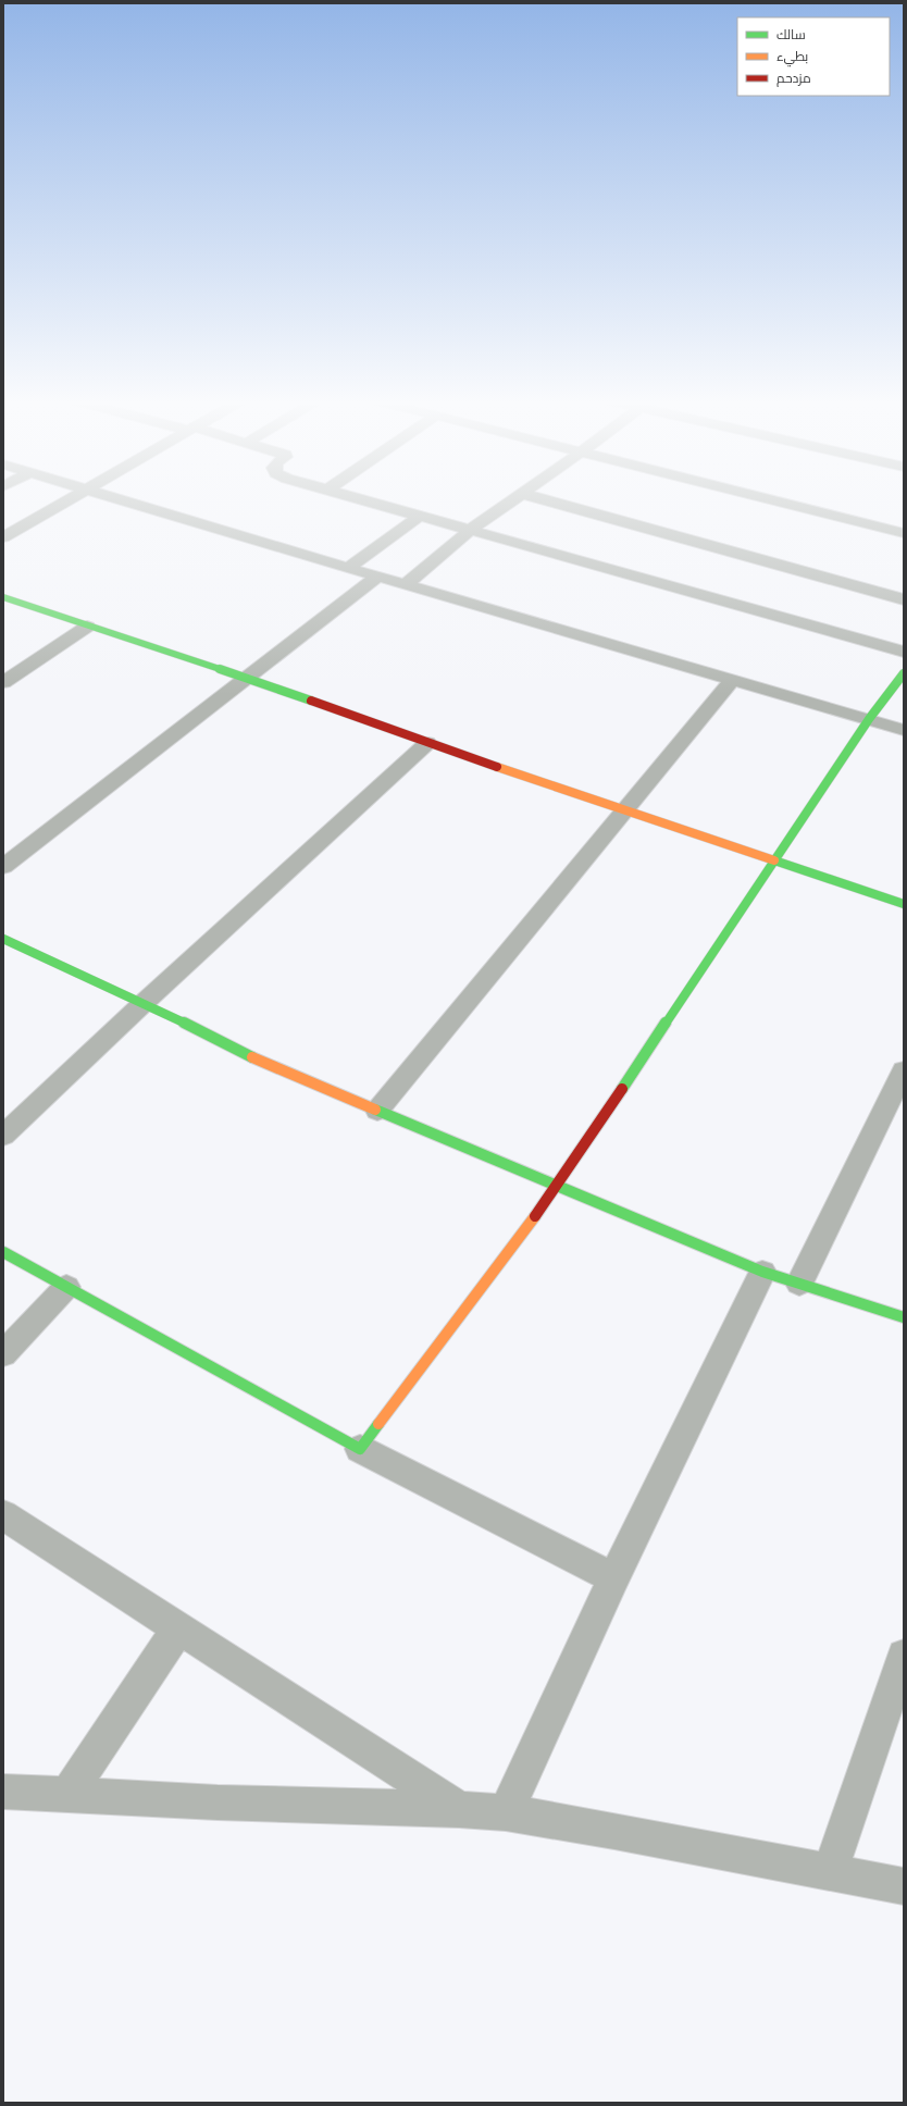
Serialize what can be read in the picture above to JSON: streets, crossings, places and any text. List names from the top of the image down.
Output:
{
  "legend": ["سالك", "بطيء", "مزدحم"]
}
